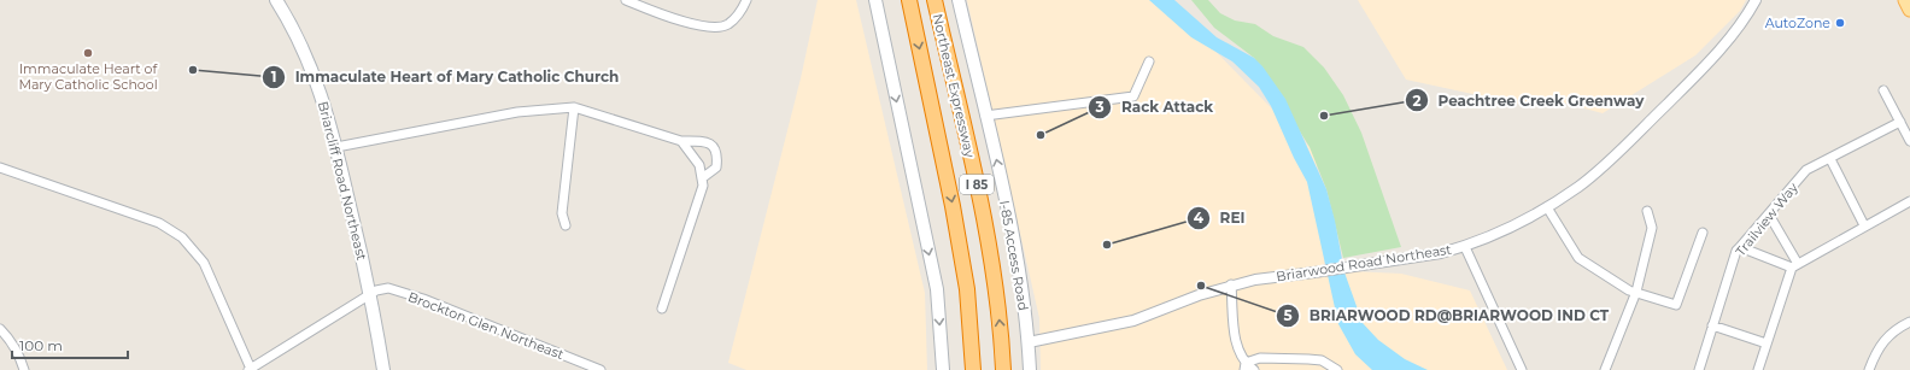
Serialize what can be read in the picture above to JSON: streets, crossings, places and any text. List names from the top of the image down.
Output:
{
  "streets": {
    "highway": ["Northeast Expressway", "I 85"],
    "main road": ["Briarcliff Road Northeast", "I-85 Access Road"],
    "street": ["Trailview Way", "Briarwood Road Northeast", "Brockton Glen Northeast"]
  },
  "crossings": [
    ["Briarcliff Road Northeast", "Brockton Glen Northeast"],
    ["I-85 Access Road", "Briarwood Road Northeast"]
  ],
  "places": [
    "AutoZone",
    "Immaculate Heart of Mary Catholic School",
    "Immaculate Heart of Mary Catholic Church",
    "Peachtree Creek Greenway",
    "Rack Attack",
    "REI",
    "BRIARWOOD RD@BRIARWOOD IND CT"
  ],
  "scale_bar": "100 m"
}
